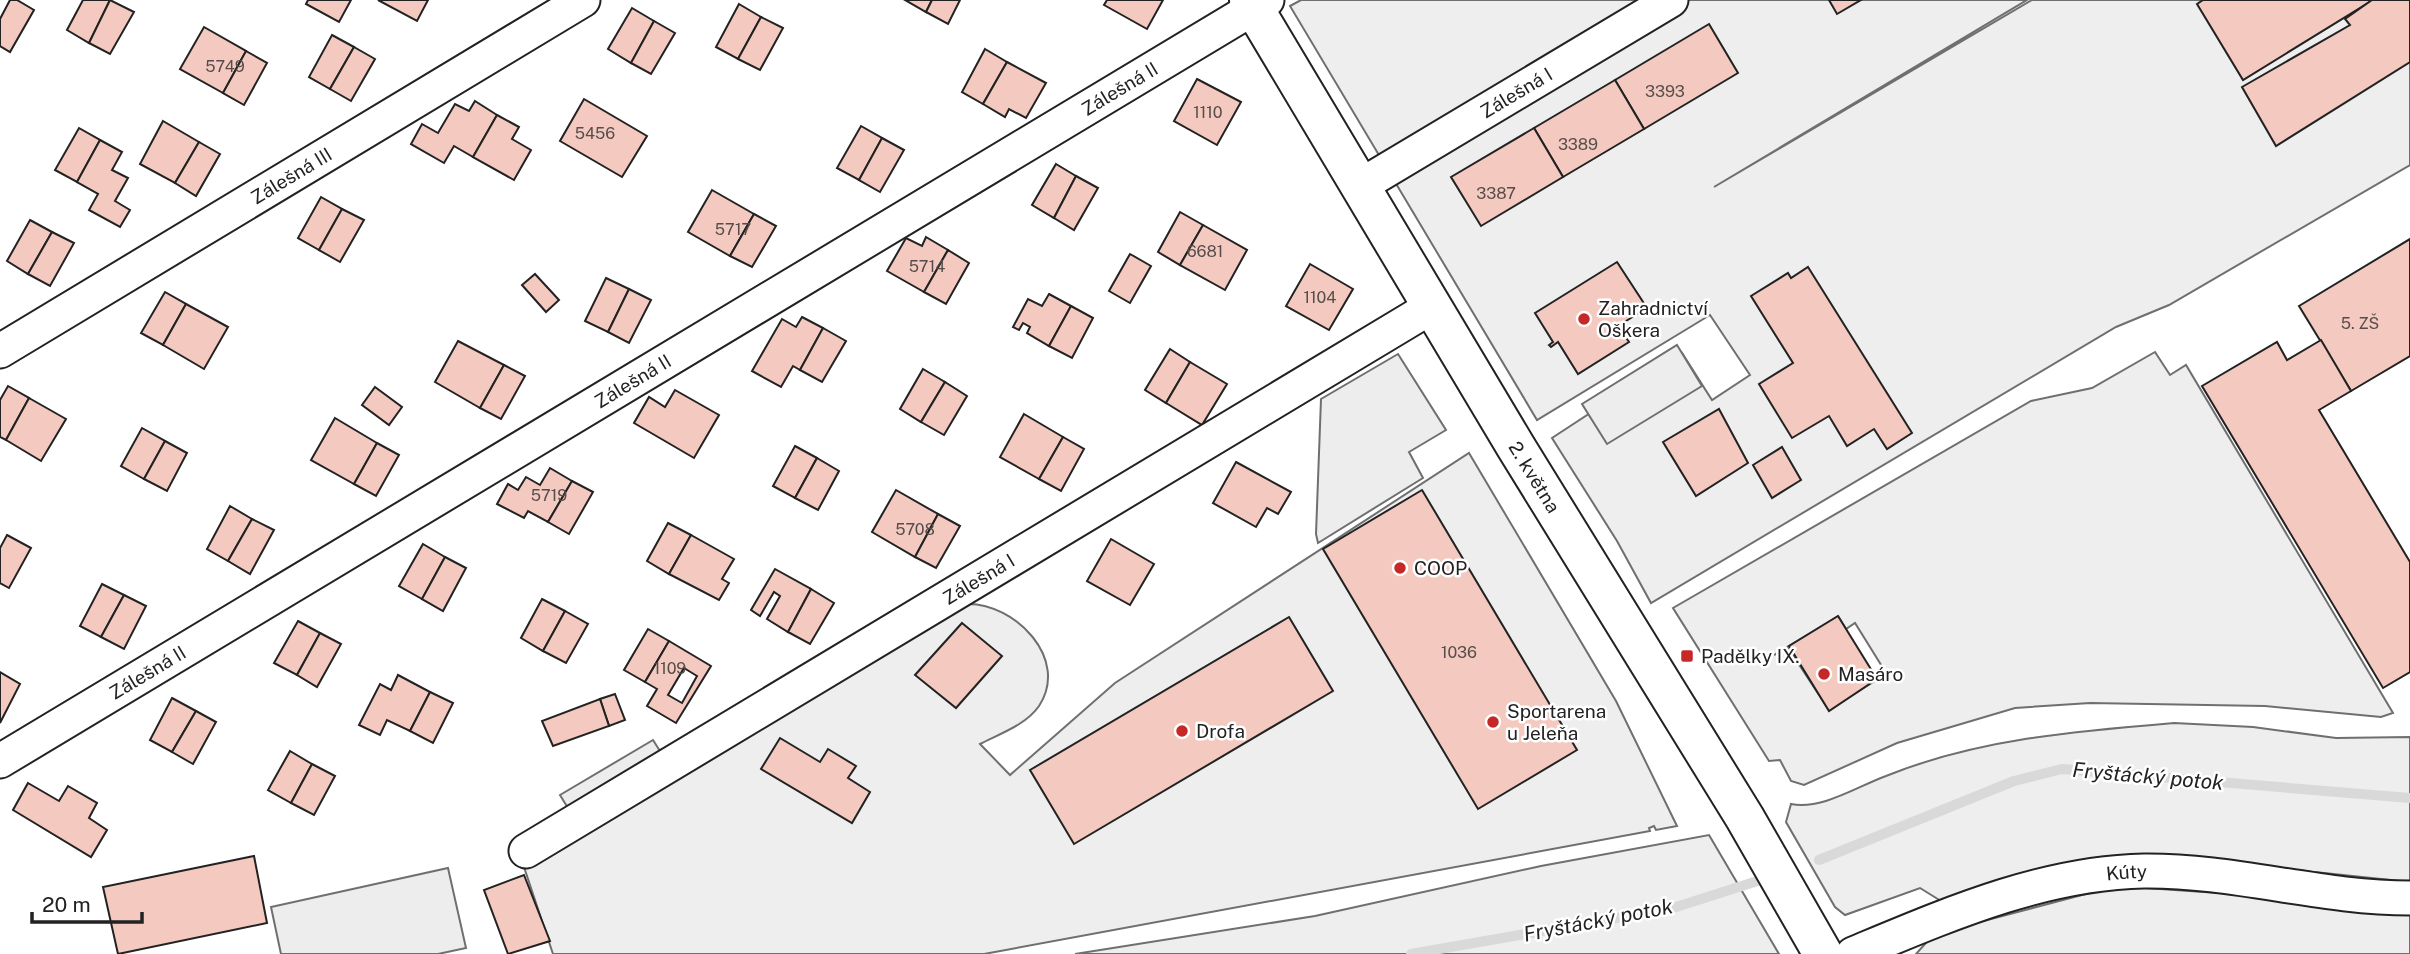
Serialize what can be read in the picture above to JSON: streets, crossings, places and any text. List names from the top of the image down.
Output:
{
  "streets": {
    "street": [
      "Zálešná II",
      "Zálešná I",
      "Zálešná III",
      "2. května",
      "Kúty"
    ]
  },
  "crossings": [
    ["Zálešná II", "2. května"],
    ["Zálešná I", "2. května"]
  ],
  "water": ["Fryštácký potok"],
  "places": {
    "other": [
      "Zahradnictví Oškera",
      "COOP",
      "Masáro",
      "Sportarena u Jeleňa",
      "Drofa"
    ],
    "transit": ["Padělky IX."]
  },
  "house_numbers": [
    "5749",
    "3393",
    "1110",
    "5456",
    "3389",
    "3387",
    "5717",
    "6681",
    "5714",
    "1104",
    "5. ZŠ",
    "5719",
    "5708",
    "1036",
    "1109"
  ],
  "scale_bar": "20 m"
}
